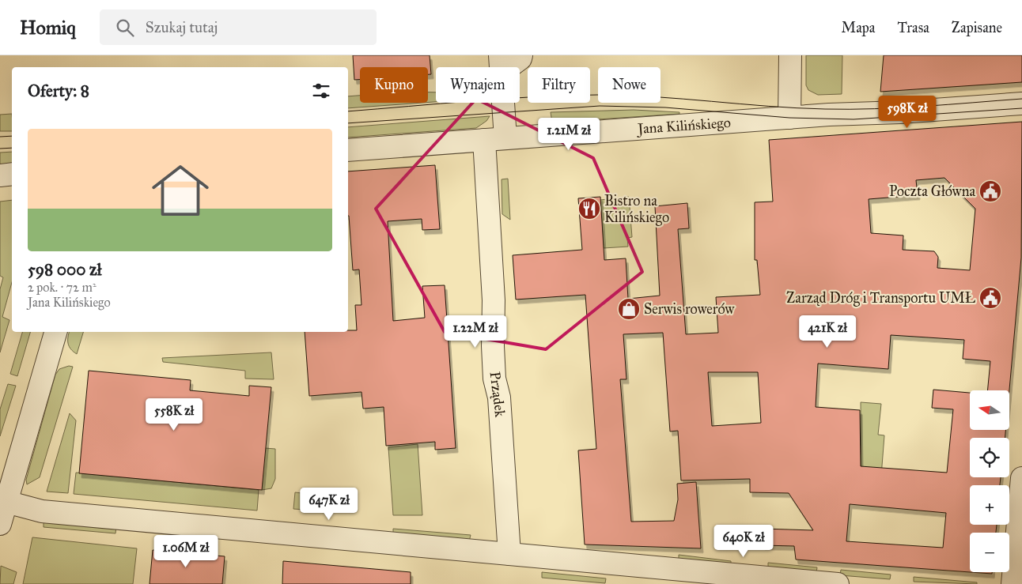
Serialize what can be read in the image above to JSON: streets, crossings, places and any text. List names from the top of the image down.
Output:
{
  "streets": {
    "street": ["Jana Kilińskiego", "Prządek"]
  },
  "crossings": [
    ["Jana Kilińskiego", "Prządek"]
  ],
  "places": {
    "public building": ["Poczta Główna", "Zarząd Dróg i Transportu UMŁ"],
    "restaurant": ["Bistro na Kilińskiego"],
    "shop": ["Serwis rowerów"]
  },
  "north": "left",
  "page": {
    "header": "Homiq",
    "search": "Szukaj tutaj",
    "nav": ["Mapa", "Trasa", "Zapisane"],
    "chip": [
      "Kupno",
      "Wynajem",
      "Filtry",
      "Nowe"
    ],
    "heading": "Oferty: 8",
    "price": [
      "598K zł",
      "1.21M zł",
      "1.22M zł",
      "421K zł",
      "558K zł",
      "647K zł",
      "640K zł",
      "1.06M zł"
    ],
    "list": [
      {
        "name": "598 000 zł",
        "note": "2 pok. · 72 m² · Jana Kilińskiego"
      }
    ],
    "map_buttons": ["+", "−"]
  }
}
